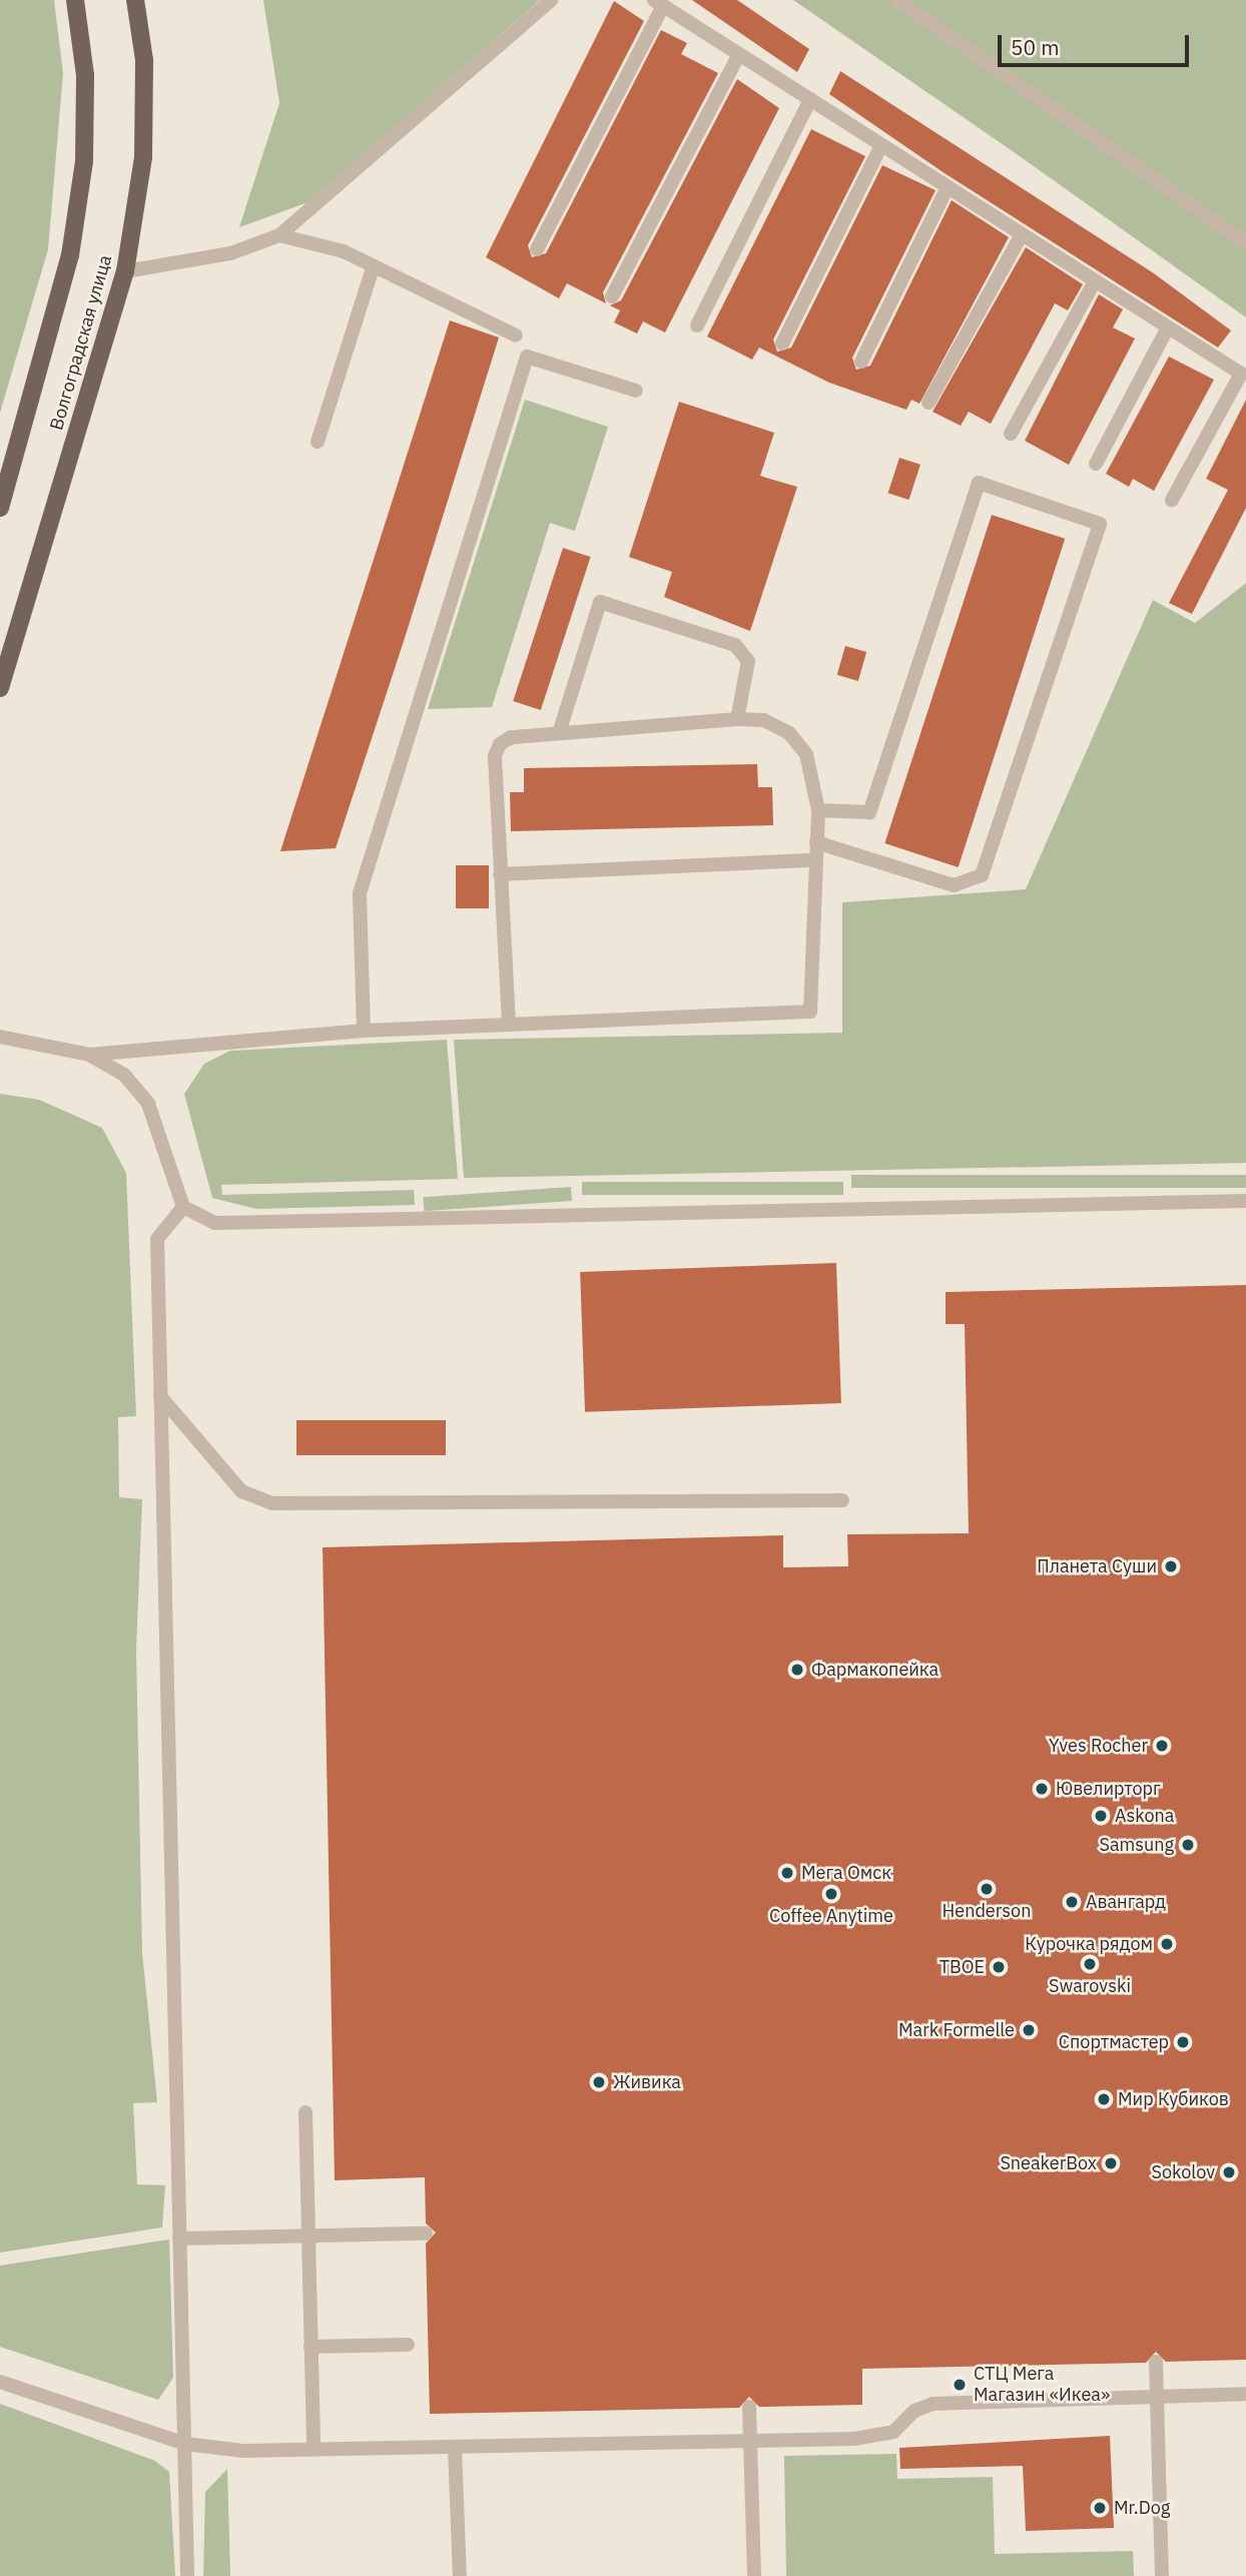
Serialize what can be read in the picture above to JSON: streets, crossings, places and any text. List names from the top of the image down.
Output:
{
  "streets": {
    "main road": ["Волгоградская улица"]
  },
  "places": [
    "Планета Суши",
    "Фармакопейка",
    "Yves Rocher",
    "Ювелирторг",
    "Askona",
    "Samsung",
    "Мега Омск",
    "Henderson",
    "Coffee Anytime",
    "Авангард",
    "Курочка рядом",
    "Swarovski",
    "ТВОЕ",
    "Mark Formelle",
    "Спортмастер",
    "Живика",
    "Мир Кубиков",
    "SneakerBox",
    "Sokolov",
    "СТЦ Мега Магазин «Икеа»",
    "Mr.Dog"
  ],
  "scale_bar": "50 m"
}
